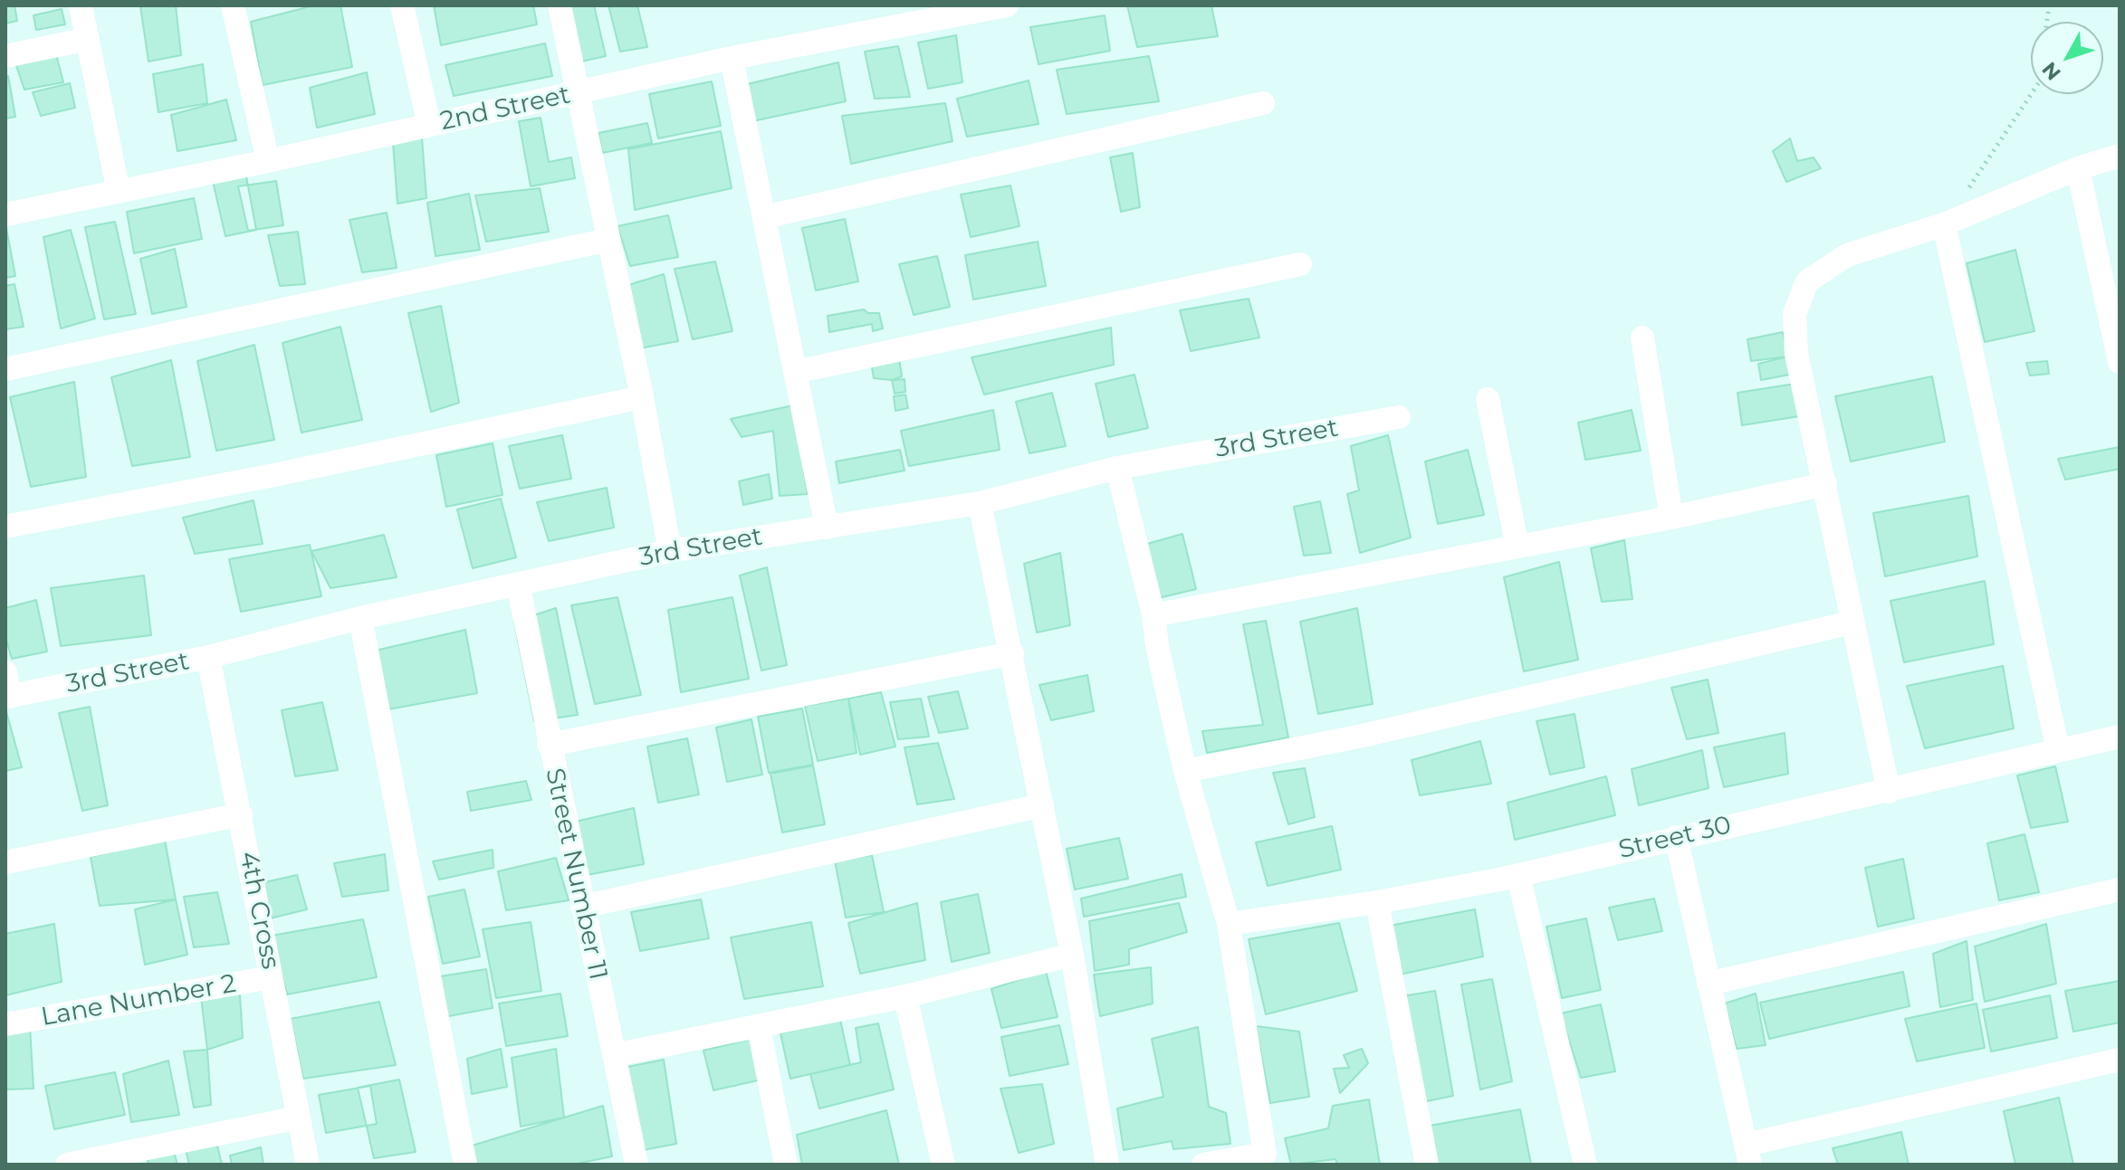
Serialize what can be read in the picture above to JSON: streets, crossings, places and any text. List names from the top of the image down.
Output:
{
  "streets": {
    "street": [
      "2nd Street",
      "3rd Street",
      "Street 30",
      "Street Number 11",
      "4th Cross",
      "Lane Number 2"
    ]
  },
  "crossings": [
    ["3rd Street", "Street Number 11"],
    ["3rd Street", "4th Cross"],
    ["4th Cross", "Lane Number 2"]
  ],
  "north": "bottom left"
}
